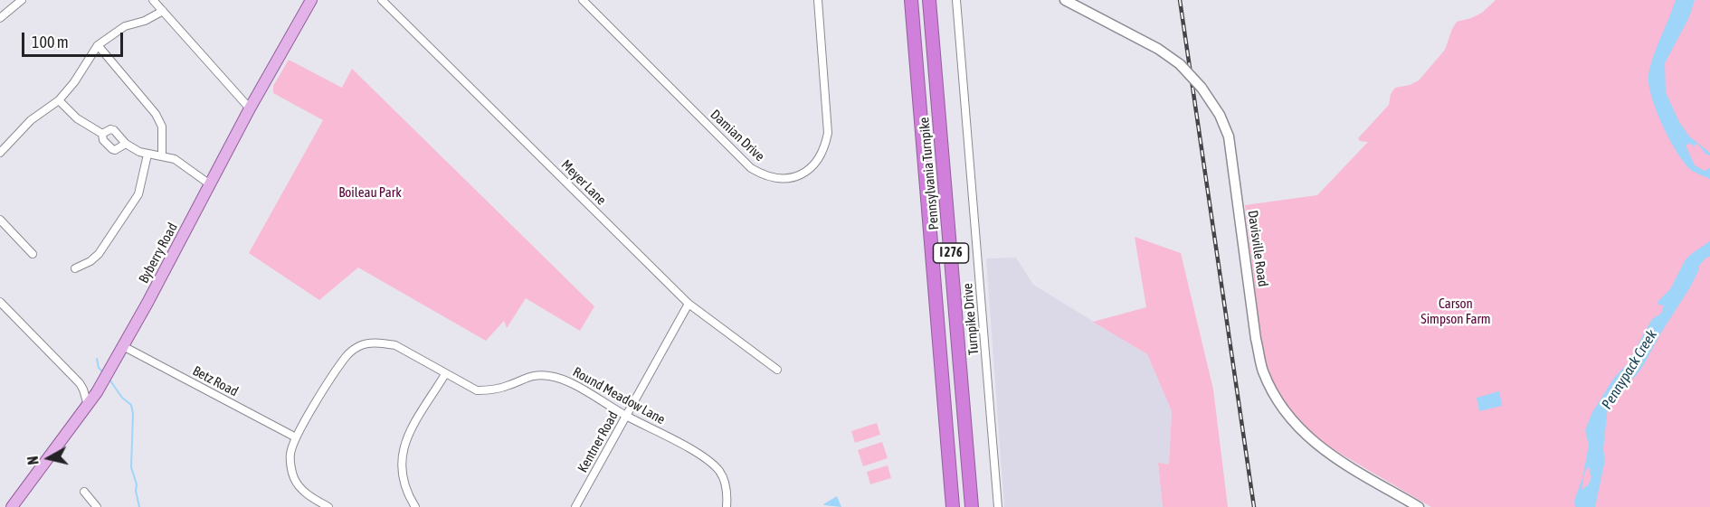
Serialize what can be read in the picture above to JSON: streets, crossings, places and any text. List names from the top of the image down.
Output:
{
  "streets": {
    "highway": ["Pennsylvania Turnpike", "I 276"],
    "main road": ["Byberry Road"],
    "street": [
      "Damian Drive",
      "Meyer Lane",
      "Davisville Road",
      "Turnpike Drive",
      "Betz Road",
      "Round Meadow Lane",
      "Kentner Road"
    ]
  },
  "crossings": [
    ["Meyer Lane", "Kentner Road"],
    ["Byberry Road", "Betz Road"],
    ["Betz Road", "Round Meadow Lane"],
    ["Round Meadow Lane", "Kentner Road"]
  ],
  "water": ["Pennypack Creek"],
  "parks": ["Boileau Park", "Carson Simpson Farm"],
  "scale_bar": "100 m",
  "north": "left"
}
